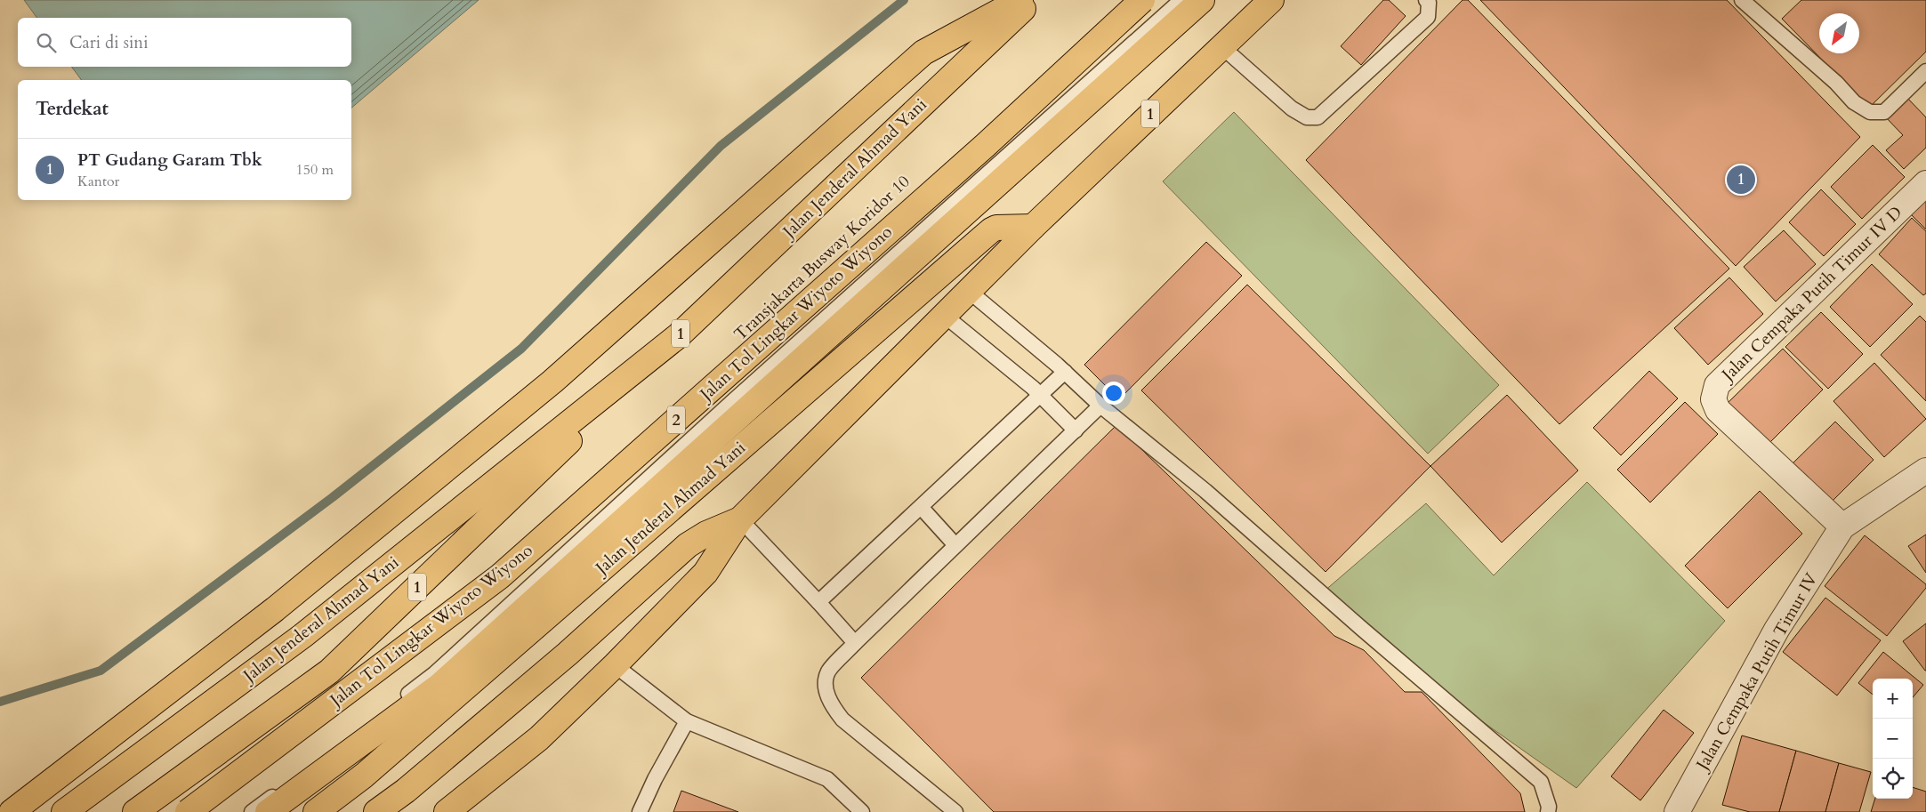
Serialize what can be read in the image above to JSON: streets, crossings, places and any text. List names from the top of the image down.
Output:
{
  "streets": {
    "highway": [
      "1",
      "Jalan Jenderal Ahmad Yani",
      "Jalan Tol Lingkar Wiyoto Wiyono",
      "2"
    ],
    "street": ["Jalan Cempaka Putih Timur IV D", "Jalan Cempaka Putih Timur IV"],
    "lane": ["Transjakarta Busway Koridor 10"]
  },
  "crossings": [
    ["1", "Jalan Jenderal Ahmad Yani"],
    ["Jalan Cempaka Putih Timur IV D", "Jalan Cempaka Putih Timur IV"]
  ],
  "north": "bottom left",
  "page": {
    "search": "Cari di sini",
    "heading": "Terdekat",
    "list": [
      {
        "mark": "1",
        "name": "PT Gudang Garam Tbk",
        "note": "Kantor",
        "value": "150 m"
      }
    ],
    "pins": "1",
    "map_buttons": ["+", "−"]
  }
}
